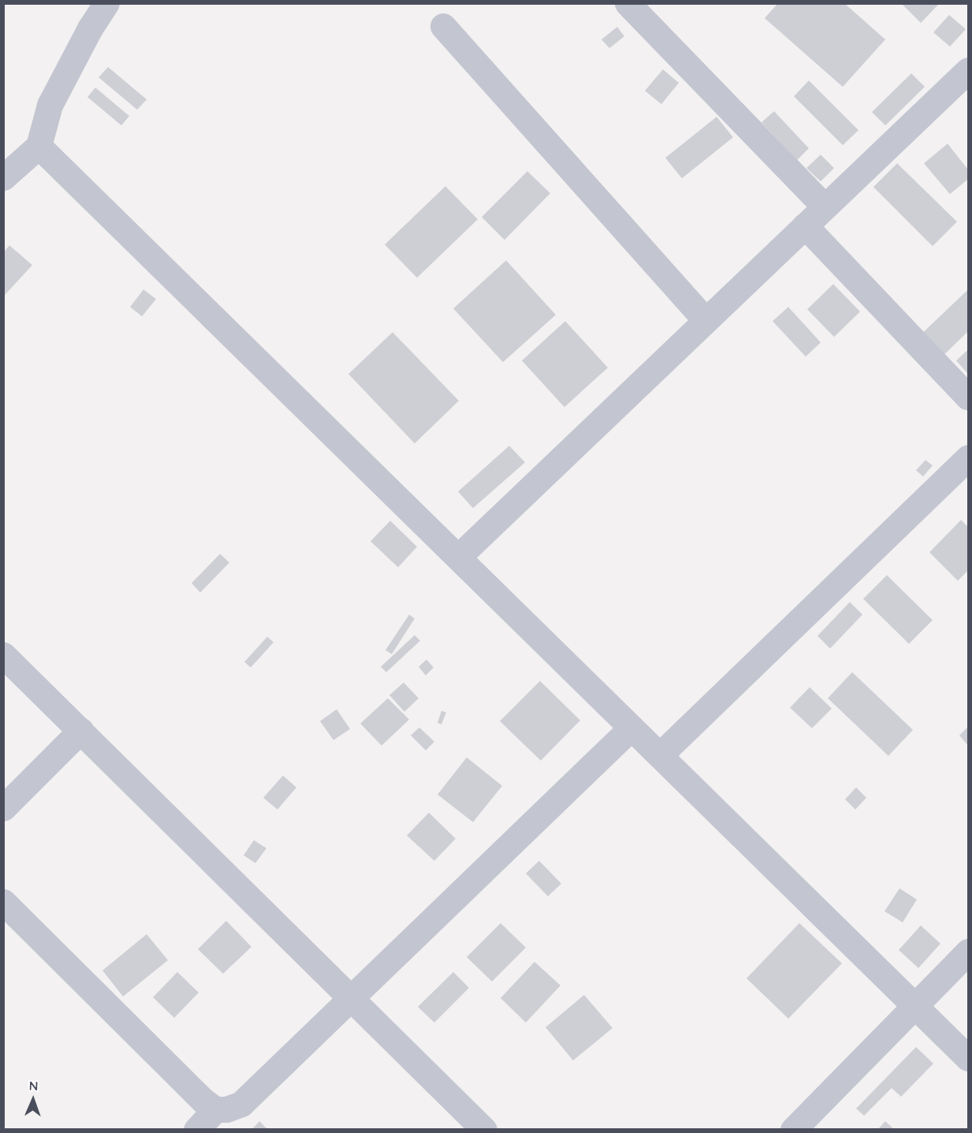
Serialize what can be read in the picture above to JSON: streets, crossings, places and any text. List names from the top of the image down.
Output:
{
  "north": "top"
}
